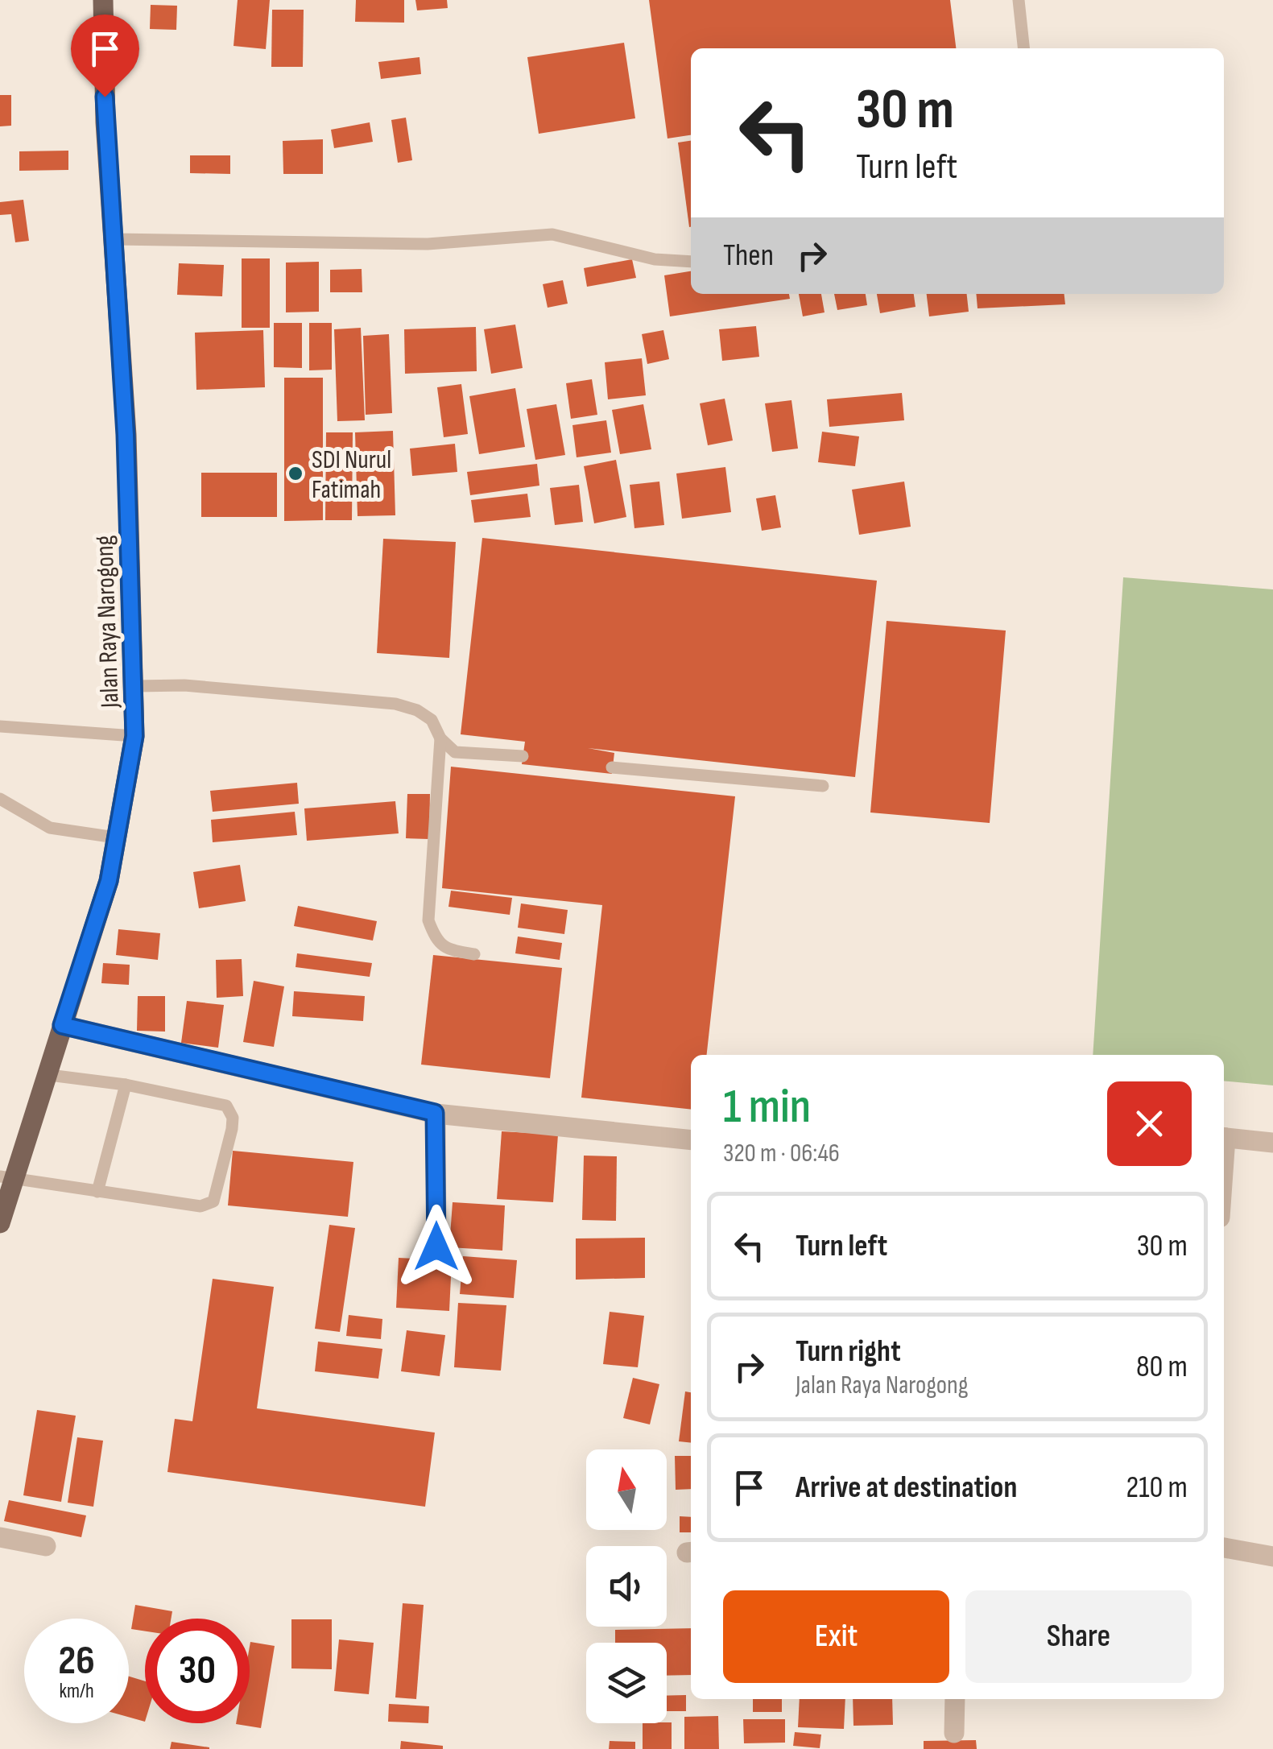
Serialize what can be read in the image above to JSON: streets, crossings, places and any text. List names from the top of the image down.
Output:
{
  "streets": {
    "main road": ["Jalan Raya Narogong"]
  },
  "places": ["SDI Nurul Fatimah"],
  "north": "top",
  "page": {
    "turn": ["30 m", "Turn left"],
    "then": "Then",
    "heading": ["1 min", "320 m · 06:46"],
    "list": [
      {
        "name": "Turn left",
        "value": "30 m"
      },
      {
        "name": "Turn right",
        "note": "Jalan Raya Narogong",
        "value": "80 m"
      },
      {
        "name": "Arrive at destination",
        "value": "210 m"
      }
    ],
    "buttons": ["Exit", "Share"],
    "speed": "26 km/h",
    "limit": "30"
  }
}
